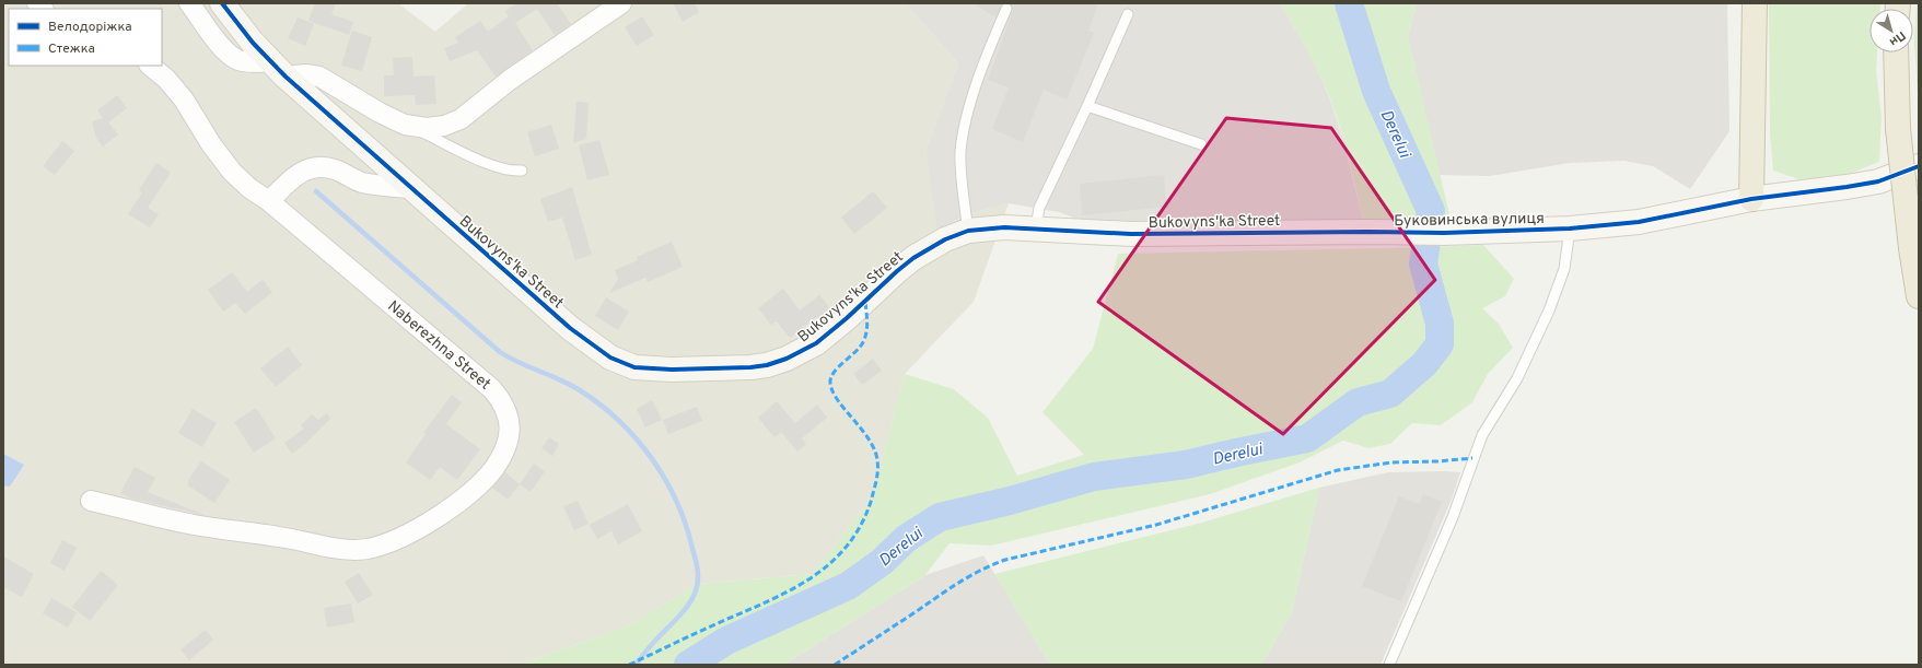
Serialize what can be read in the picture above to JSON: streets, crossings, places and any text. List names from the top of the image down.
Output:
{
  "streets": {
    "street": ["Буковинська вулиця", "Bukovyns'ka Street", "Naberezhna Street"]
  },
  "crossings": [
    ["Буковинська вулиця", "Bukovyns'ka Street"]
  ],
  "water": ["Derelui"],
  "legend": ["Велодоріжка", "Стежка"],
  "north": "bottom right"
}
